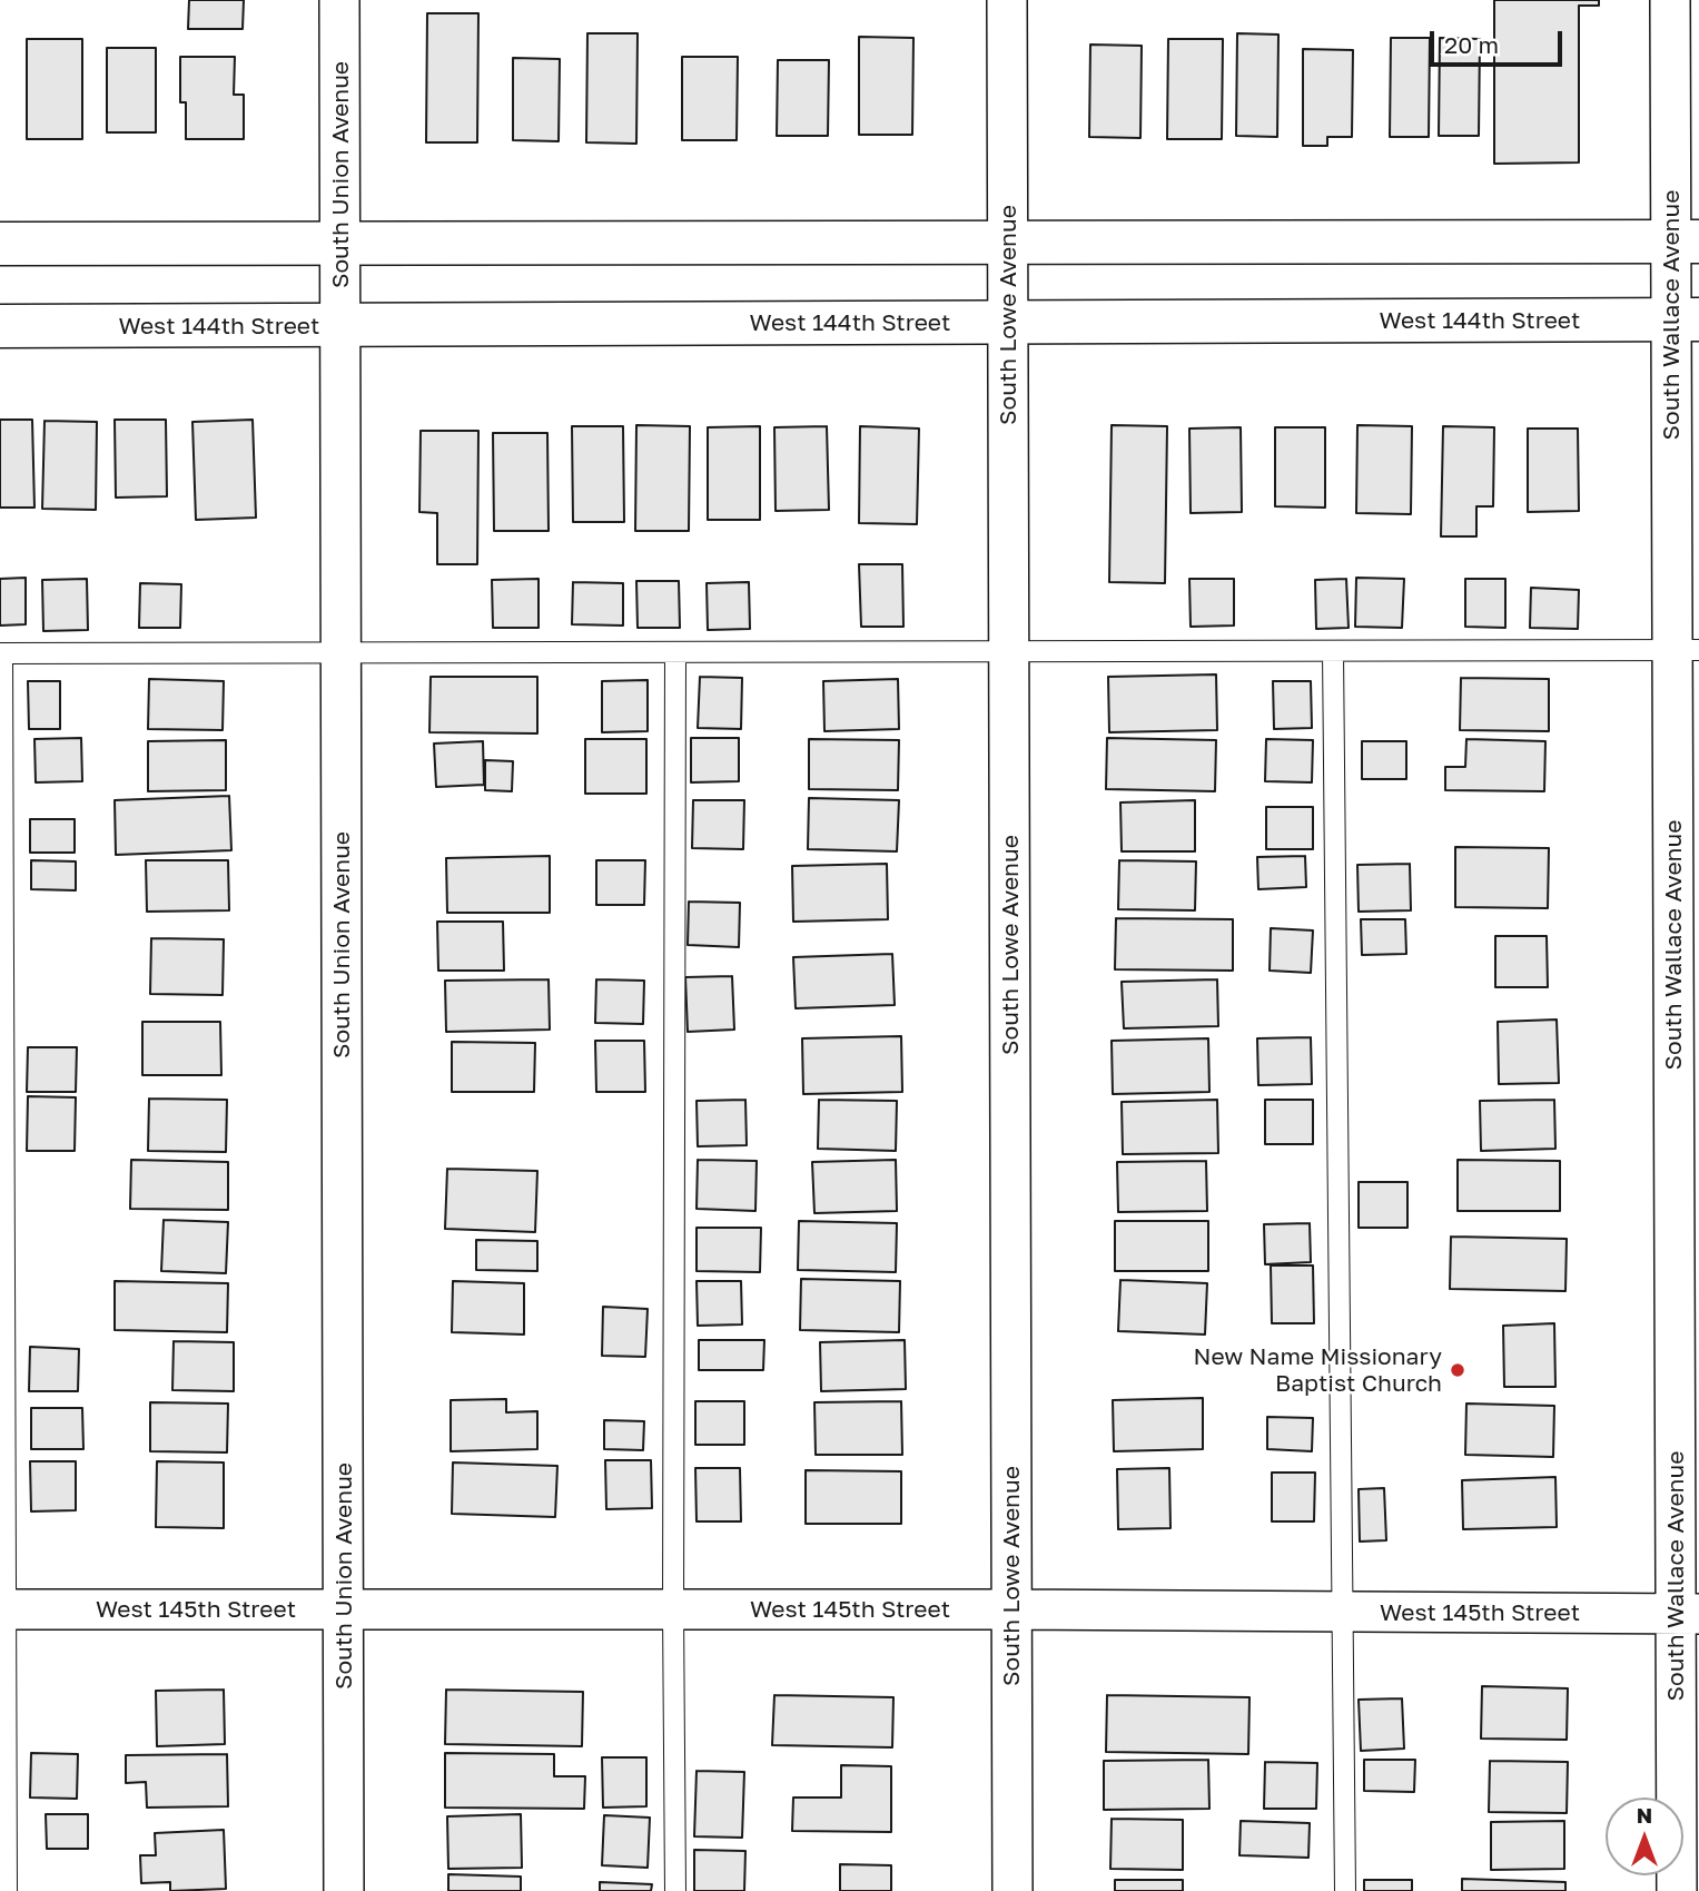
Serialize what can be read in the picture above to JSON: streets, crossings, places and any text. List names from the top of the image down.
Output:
{
  "streets": {
    "street": [
      "South Union Avenue",
      "South Lowe Avenue",
      "South Wallace Avenue",
      "West 144th Street",
      "West 145th Street"
    ]
  },
  "crossings": [
    ["South Union Avenue", "West 144th Street"],
    ["South Union Avenue", "West 145th Street"],
    ["South Lowe Avenue", "West 144th Street"],
    ["South Lowe Avenue", "West 145th Street"],
    ["South Wallace Avenue", "West 144th Street"],
    ["South Wallace Avenue", "West 145th Street"]
  ],
  "places": ["New Name Missionary Baptist Church"],
  "scale_bar": "20 m",
  "north": "top"
}
